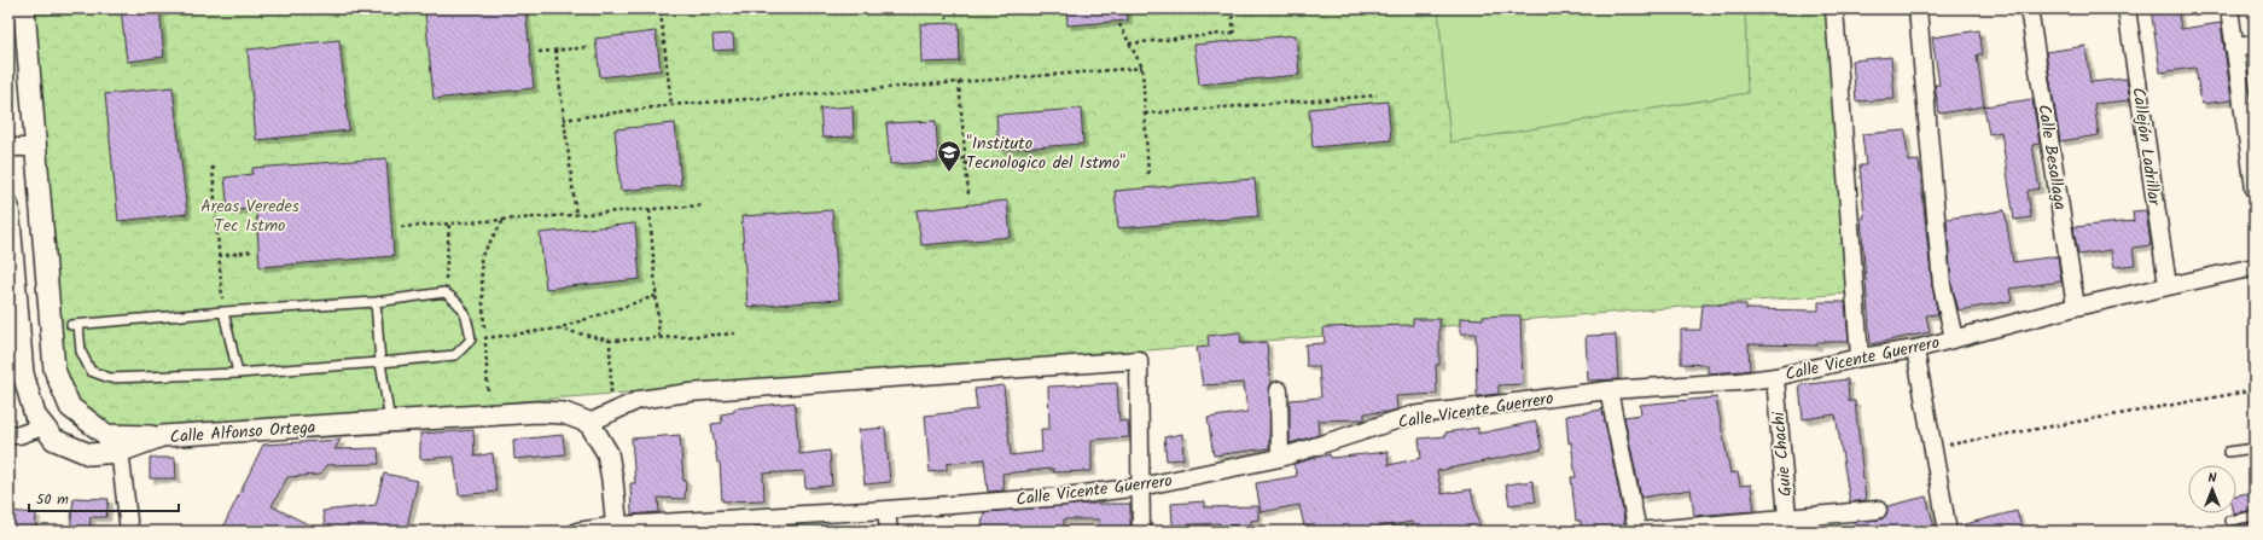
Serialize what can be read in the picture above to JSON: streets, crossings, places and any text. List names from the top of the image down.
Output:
{
  "streets": {
    "street": [
      "Callejón Ladrillar",
      "Calle Besallaga",
      "Calle Vicente Guerrero",
      "Calle Alfonso Ortega",
      "Guie Chachi"
    ]
  },
  "crossings": [
    ["Callejón Ladrillar", "Calle Vicente Guerrero"],
    ["Calle Besallaga", "Calle Vicente Guerrero"],
    ["Calle Vicente Guerrero", "Guie Chachi"]
  ],
  "parks": ["Areas Veredes Tec Istmo"],
  "places": {
    "school or university": ["\"Instituto Tecnologico del Istmo\""]
  },
  "scale_bar": "50 m",
  "north": "top"
}
